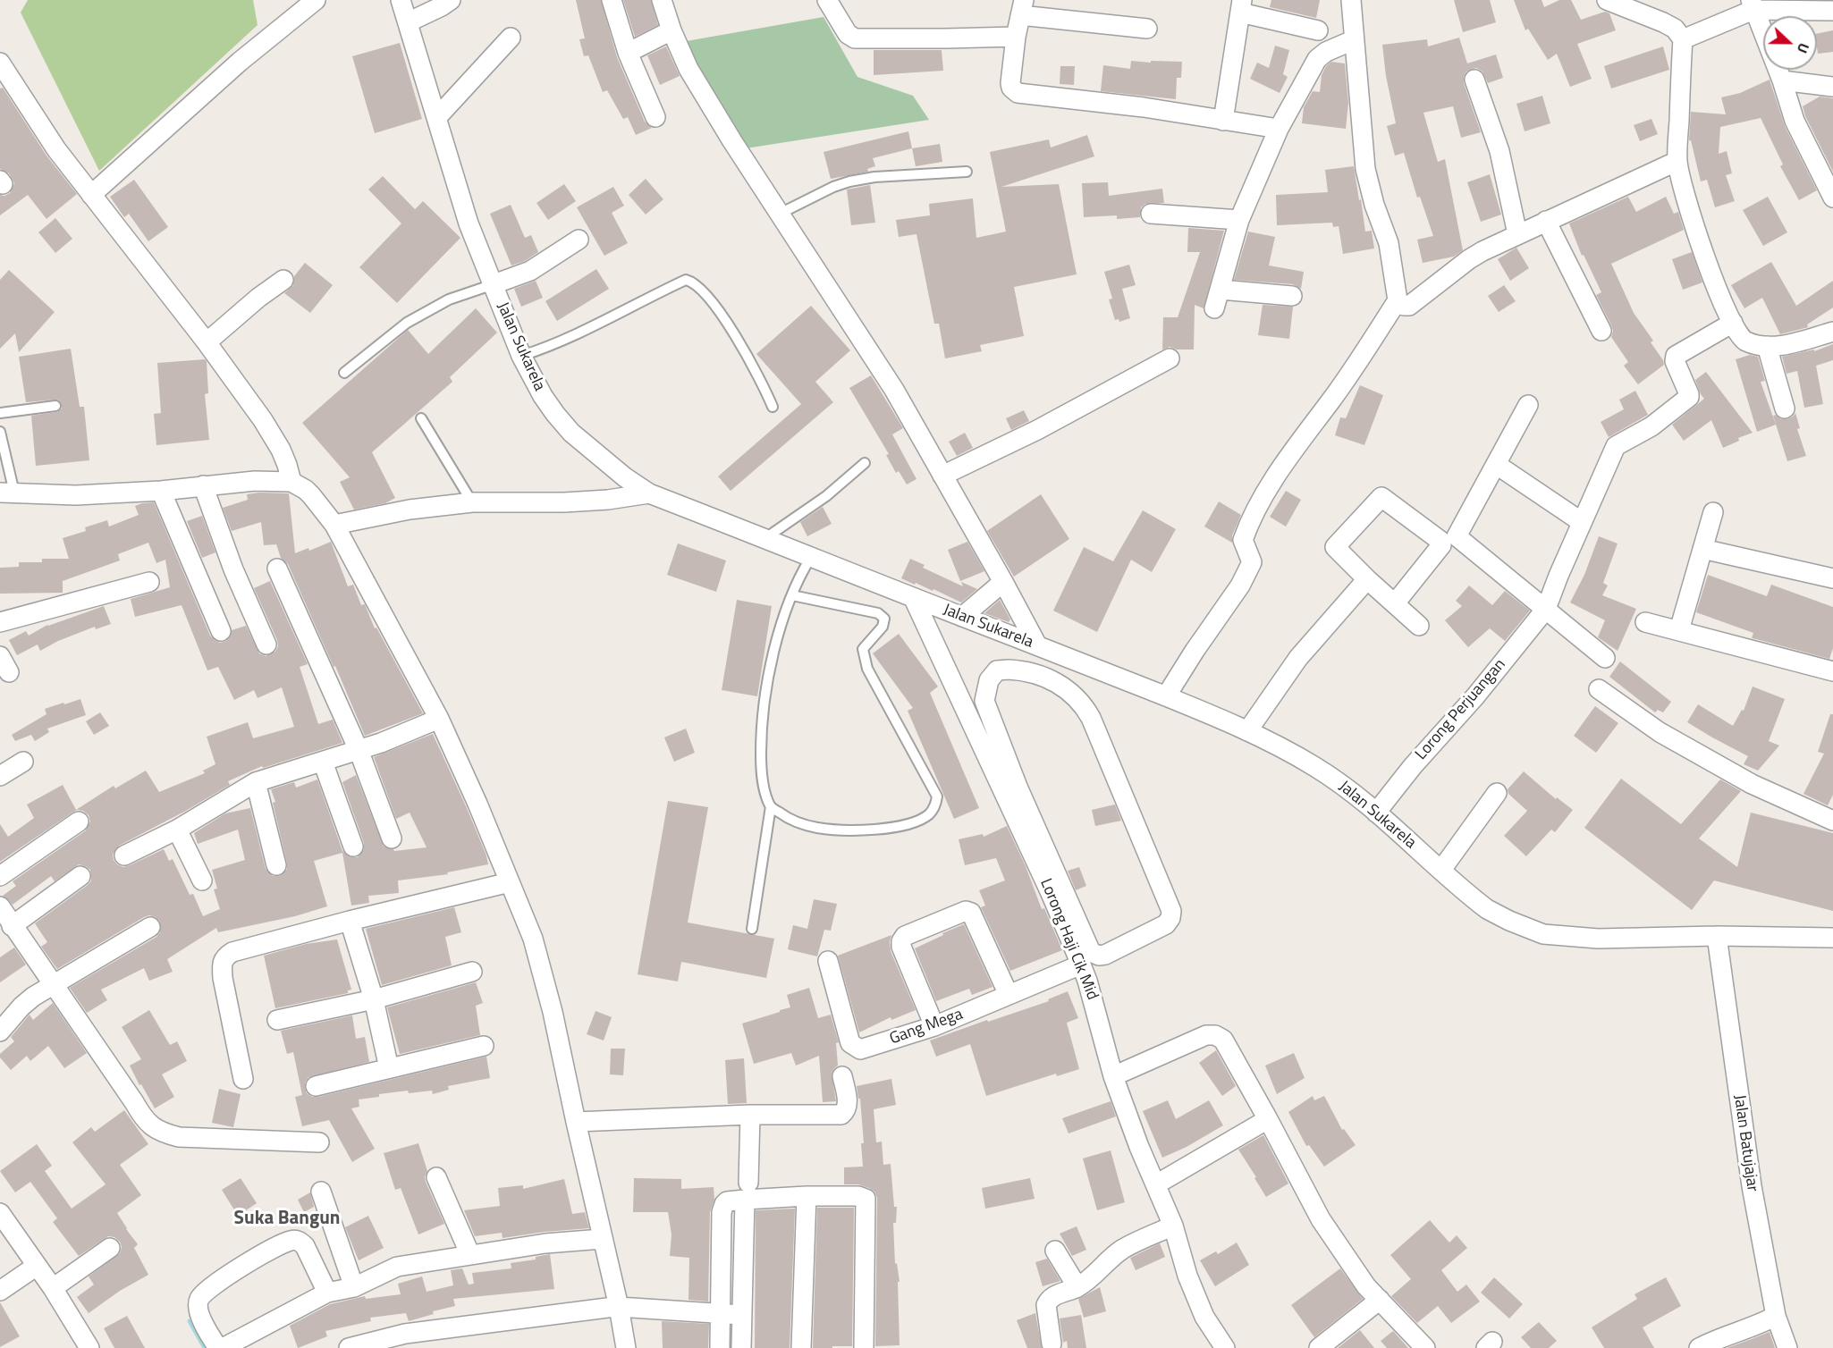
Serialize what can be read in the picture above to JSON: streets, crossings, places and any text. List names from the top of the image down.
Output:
{
  "streets": {
    "street": [
      "Jalan Sukarela",
      "Lorong Perjuangan",
      "Lorong Haji Cik Mid",
      "Gang Mega",
      "Jalan Batujajar"
    ]
  },
  "crossings": [
    ["Jalan Sukarela", "Lorong Perjuangan"],
    ["Jalan Sukarela", "Lorong Haji Cik Mid"],
    ["Jalan Sukarela", "Jalan Batujajar"],
    ["Lorong Haji Cik Mid", "Gang Mega"]
  ],
  "districts": ["Suka Bangun"],
  "north": "right"
}
